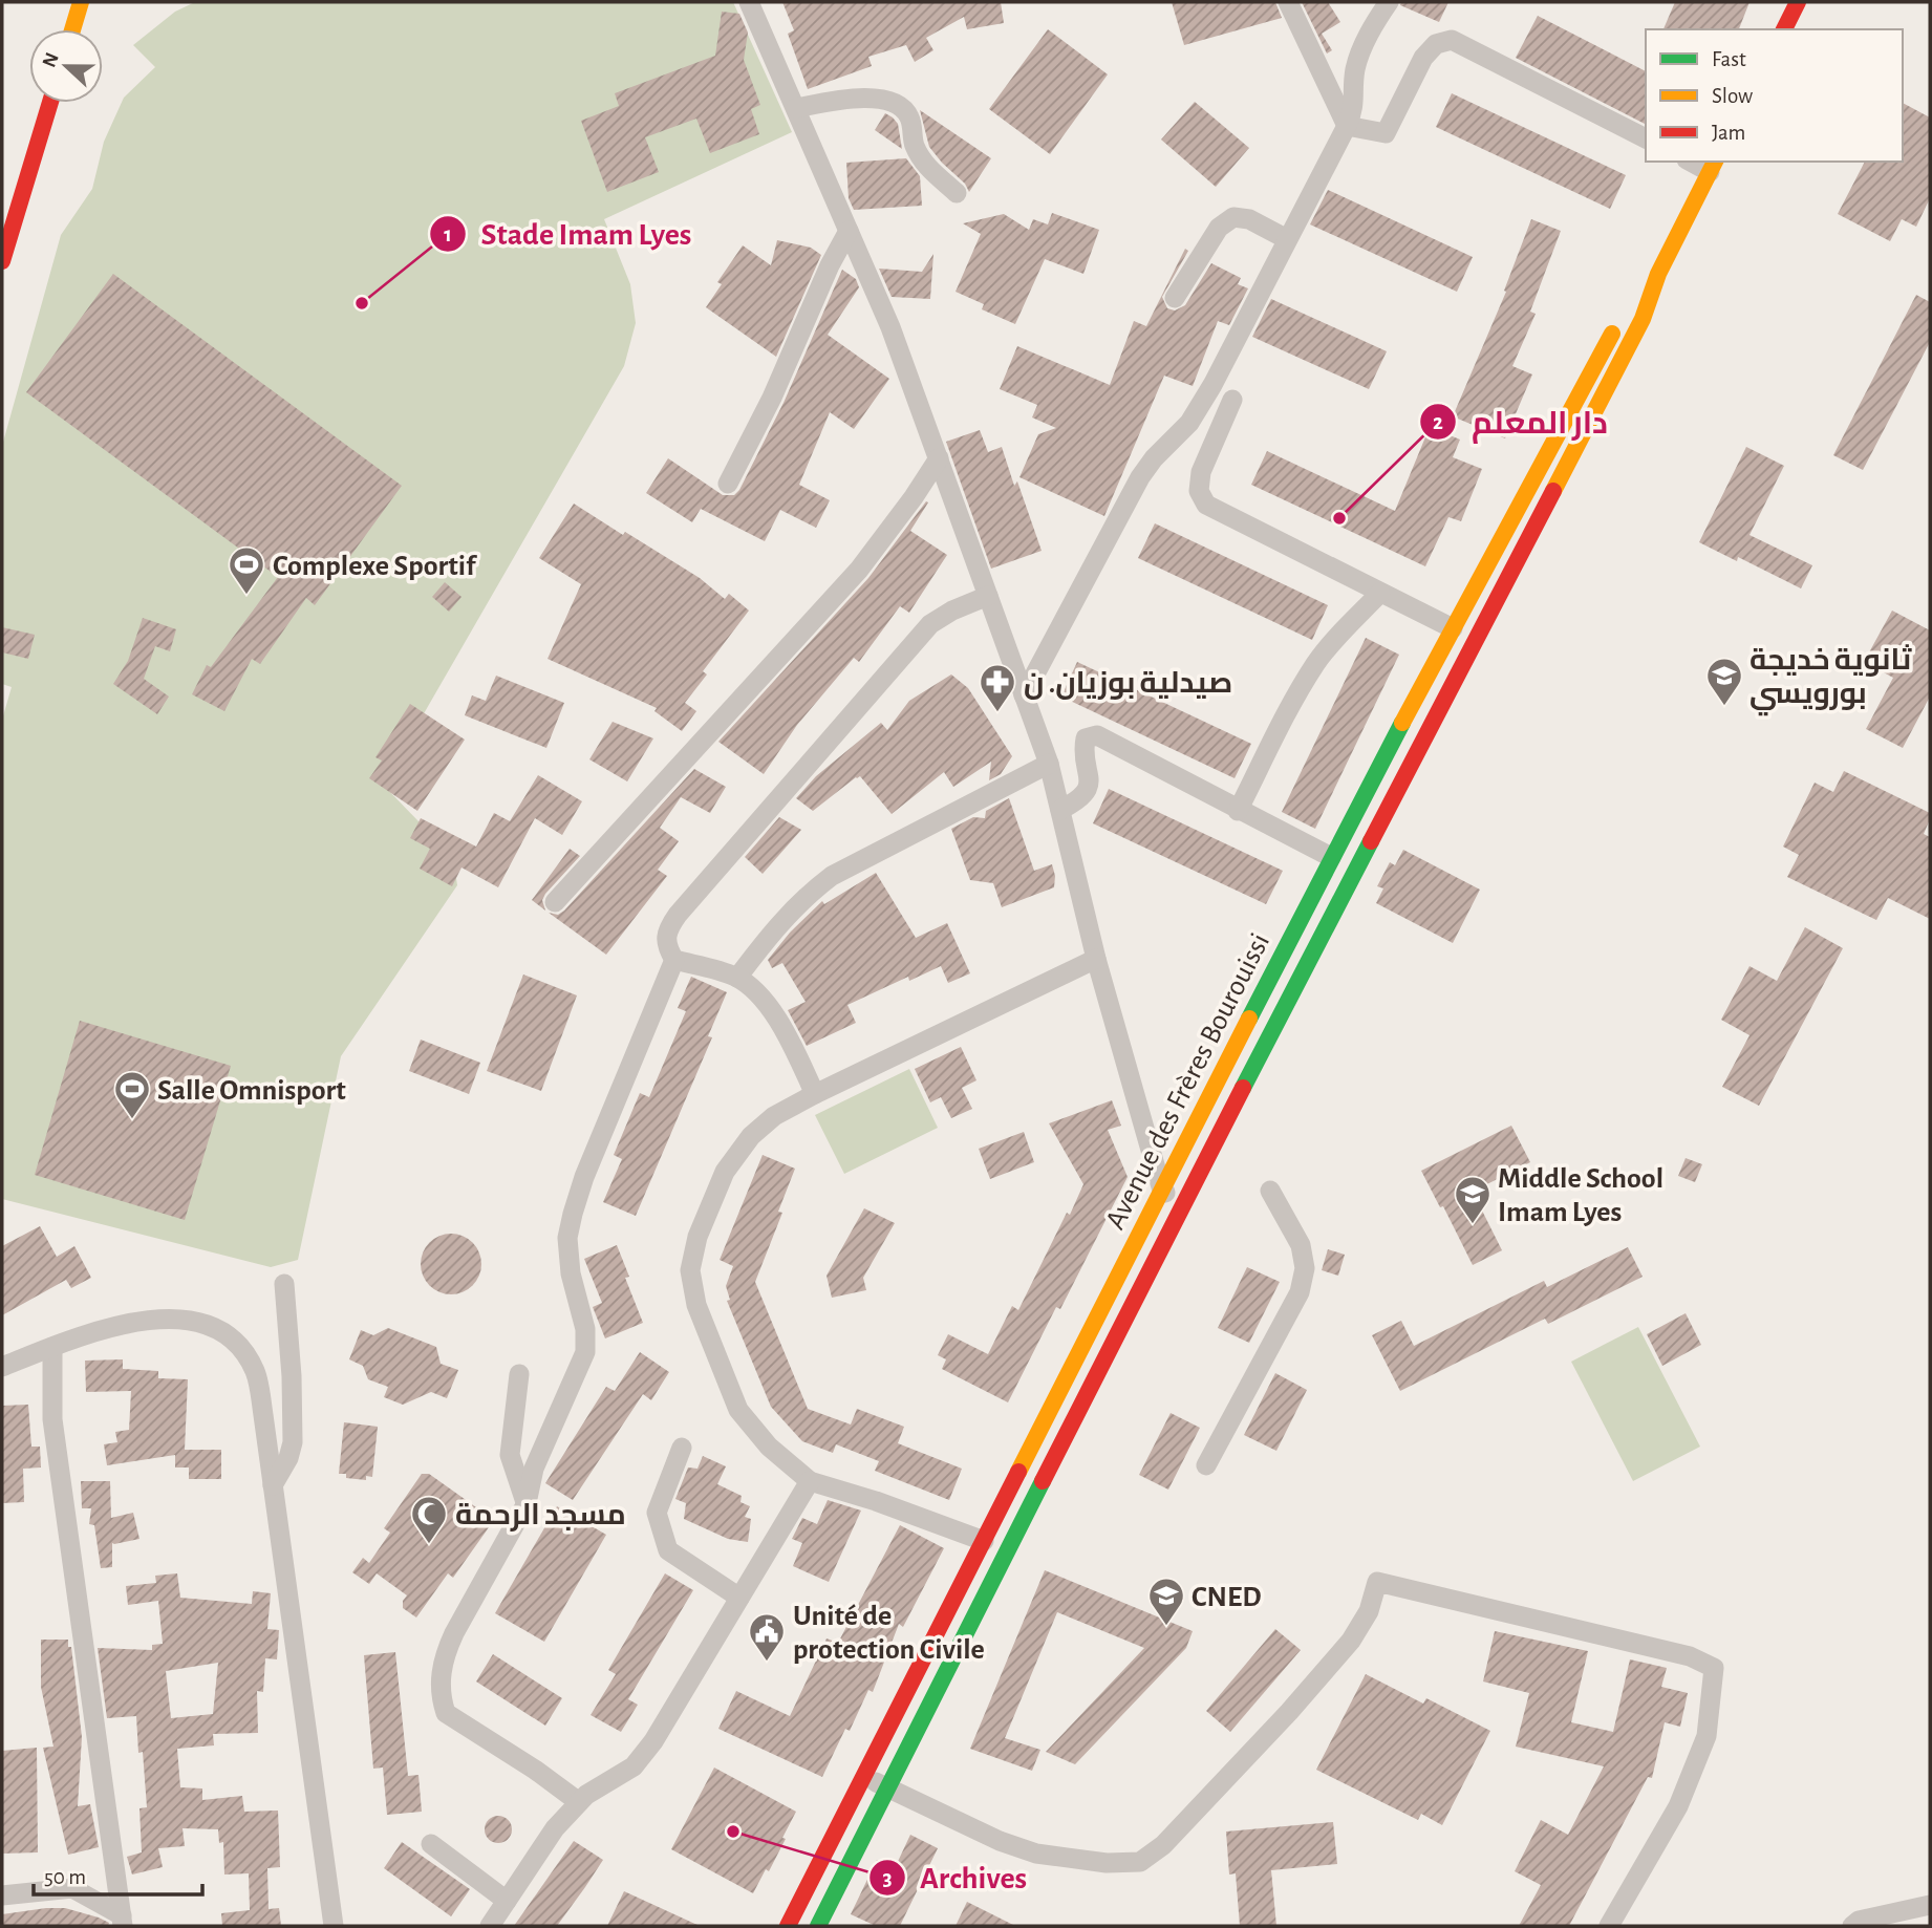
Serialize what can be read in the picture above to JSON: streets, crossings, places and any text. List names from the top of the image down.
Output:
{
  "streets": {
    "main road": ["Avenue des Frères Bourouissi"]
  },
  "places": {
    "other": ["Stade Imam Lyes", "دار المعلم", "Archives"],
    "sports": ["Complexe Sportif", "Salle Omnisport"],
    "school or university": ["ثانوية خديجة بورويسي", "Middle School Imam Lyes", "CNED"],
    "pharmacy": ["صيدلية بوزيان. ن"],
    "mosque": ["مسجد الرحمة"],
    "public building": ["Unité de protection Civile"]
  },
  "legend": ["Fast", "Slow", "Jam"],
  "scale_bar": "50 m",
  "north": "left"
}
